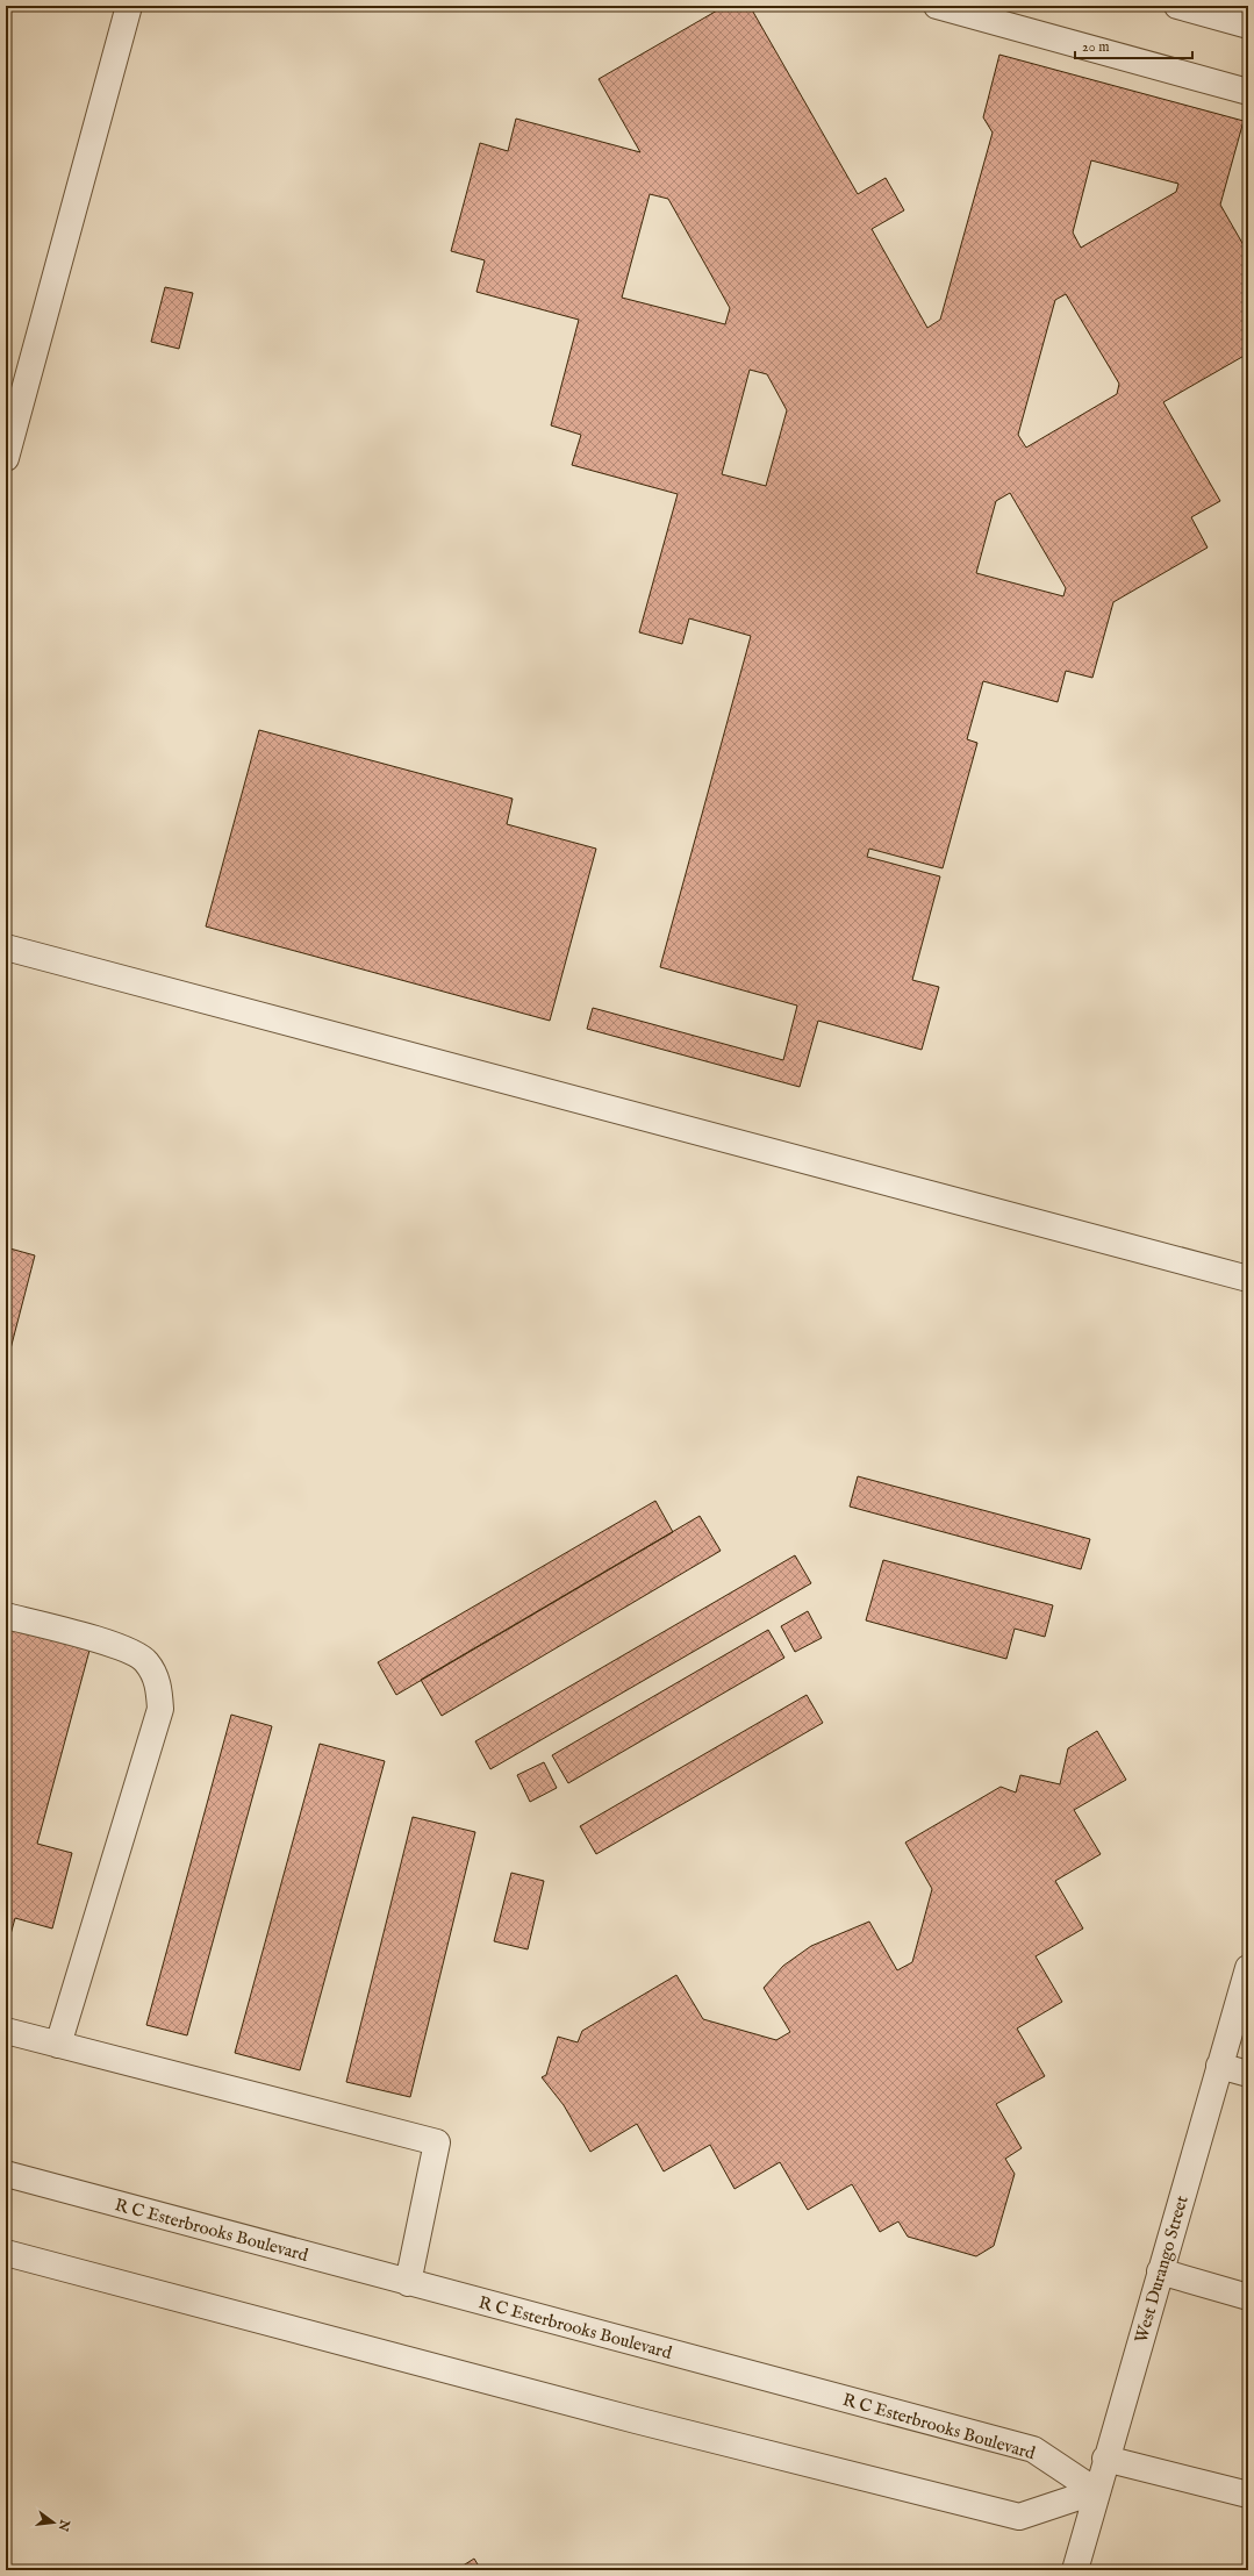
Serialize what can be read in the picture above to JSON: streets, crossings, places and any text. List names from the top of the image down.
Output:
{
  "streets": {
    "street": ["R C Esterbrooks Boulevard", "West Durango Street"]
  },
  "crossings": [
    ["R C Esterbrooks Boulevard", "West Durango Street"]
  ],
  "scale_bar": "20 m",
  "north": "right"
}
